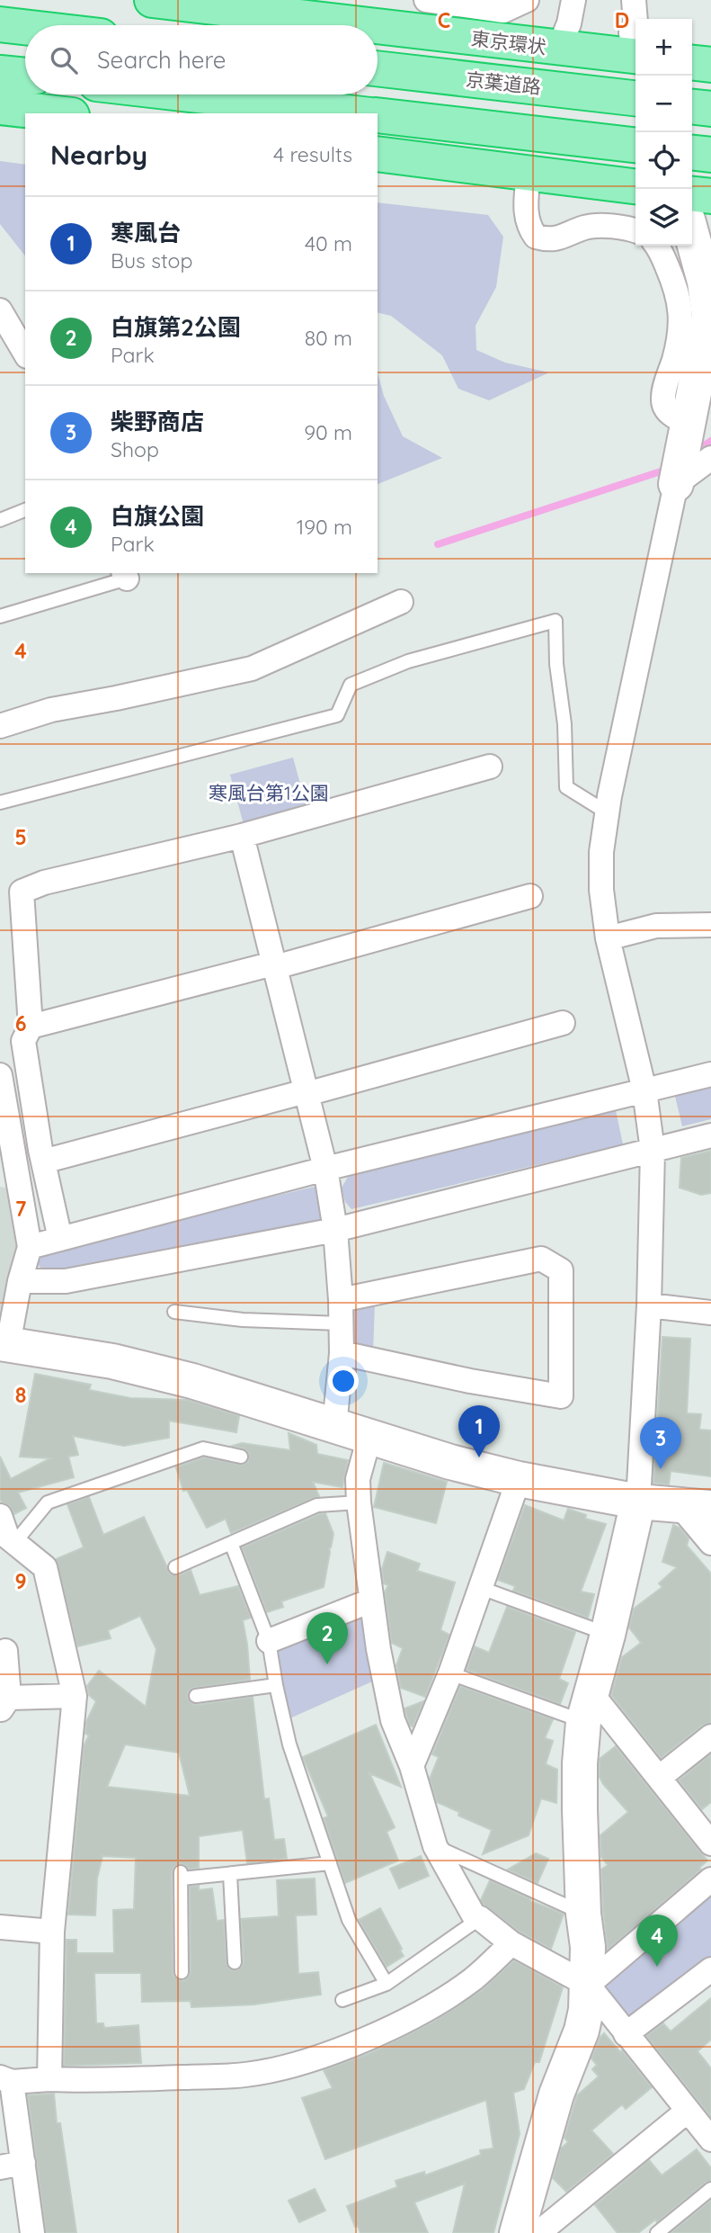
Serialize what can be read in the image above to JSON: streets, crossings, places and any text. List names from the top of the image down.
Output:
{
  "streets": {
    "highway": ["東京環状", "京葉道路"]
  },
  "parks": ["寒風台第1公園"],
  "page": {
    "map_buttons": ["+", "−"],
    "search": "Search here",
    "heading": ["Nearby", "4 results"],
    "list": [
      {
        "mark": "1",
        "name": "寒風台",
        "note": "Bus stop",
        "value": "40 m"
      },
      {
        "mark": "2",
        "name": "白旗第2公園",
        "note": "Park",
        "value": "80 m"
      },
      {
        "mark": "3",
        "name": "柴野商店",
        "note": "Shop",
        "value": "90 m"
      },
      {
        "mark": "4",
        "name": "白旗公園",
        "note": "Park",
        "value": "190 m"
      }
    ],
    "pins": [
      "1",
      "3",
      "2",
      "4"
    ]
  },
  "grid": {
    "columns": ["C", "D"],
    "rows": [
      "4",
      "5",
      "6",
      "7",
      "8",
      "9"
    ]
  }
}
